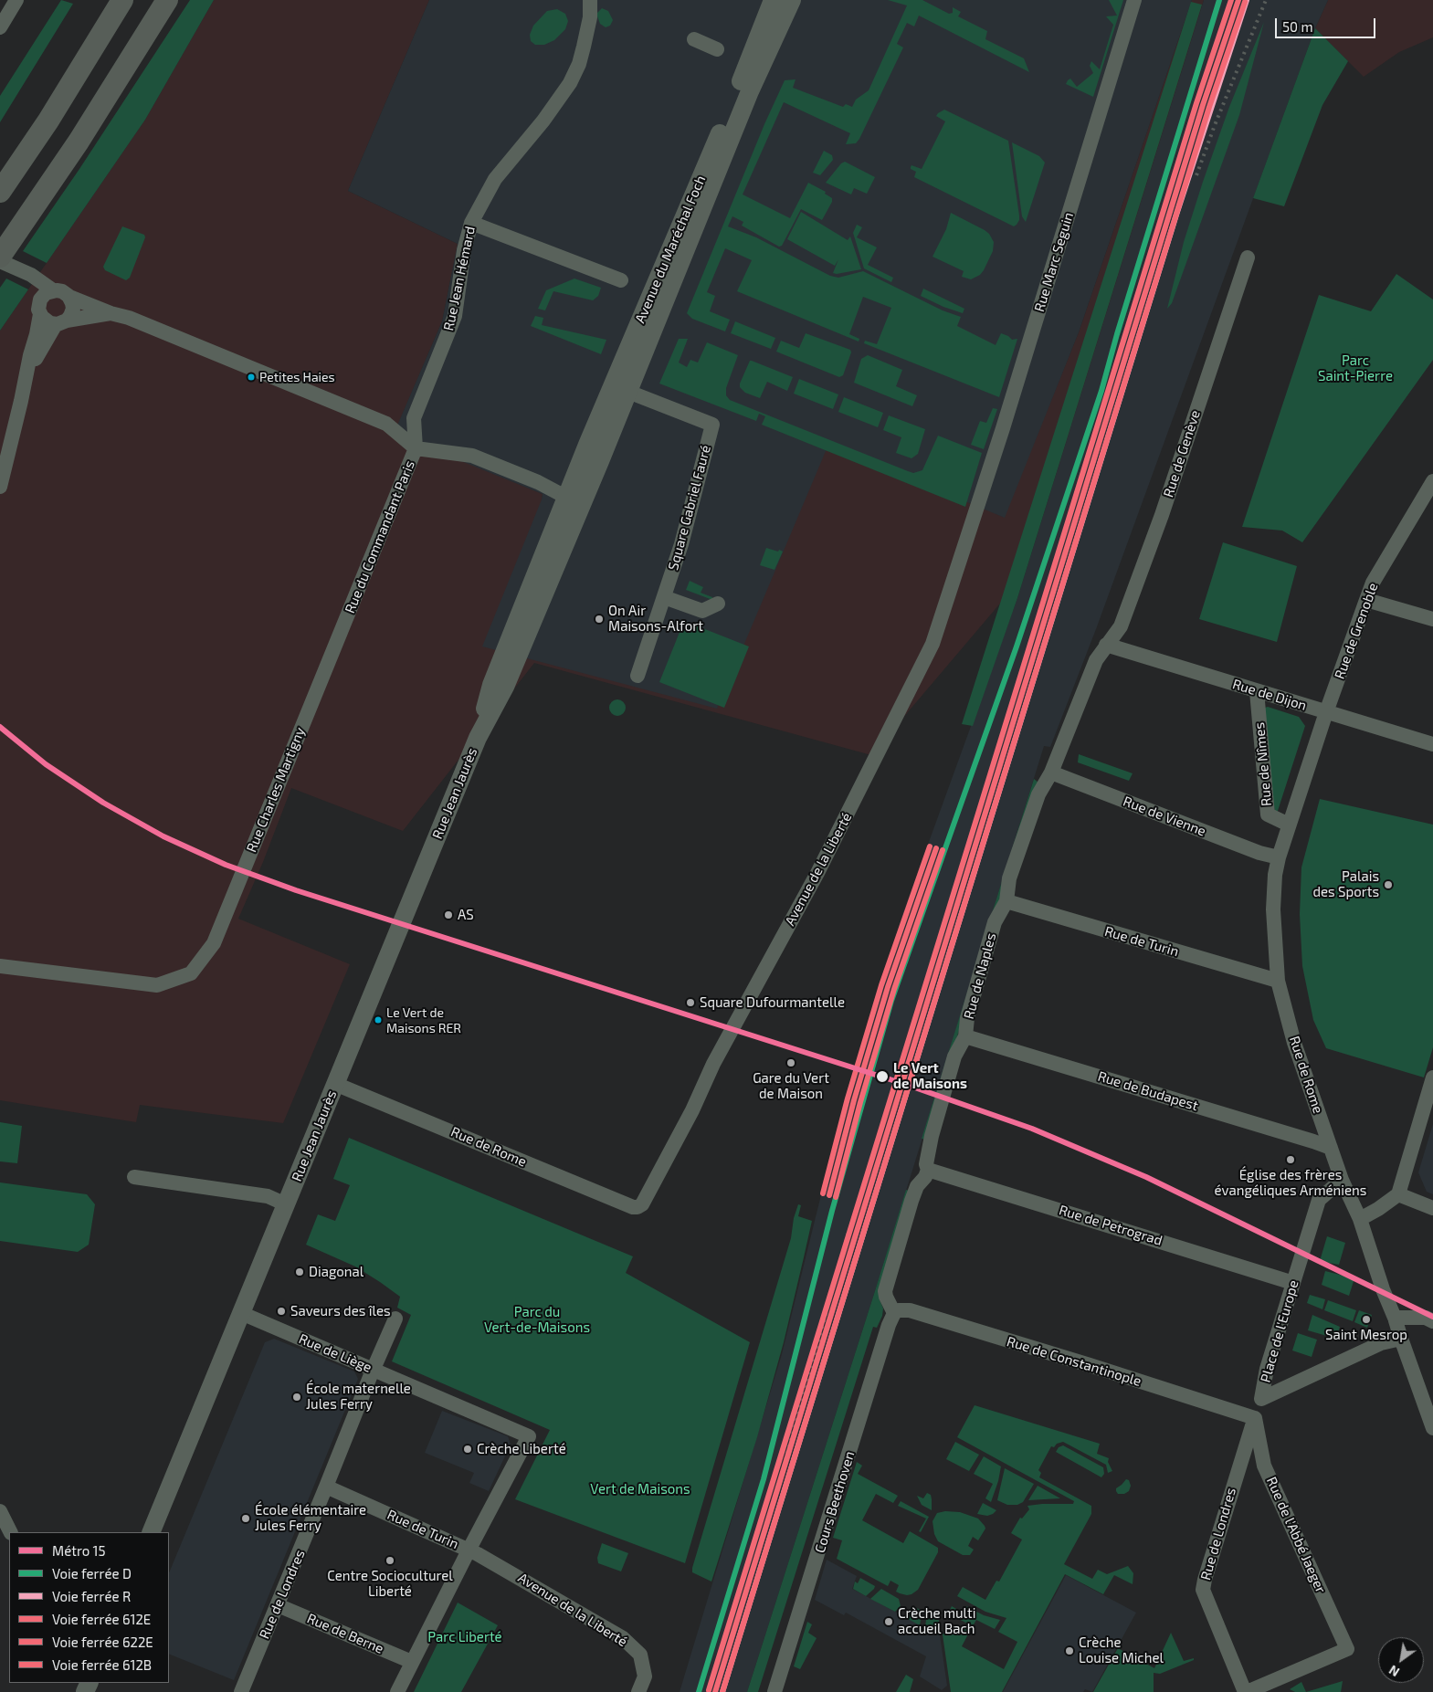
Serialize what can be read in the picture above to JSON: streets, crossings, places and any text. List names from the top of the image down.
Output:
{
  "streets": {
    "main road": ["Avenue du Maréchal Foch", "Rue Jean Jaurès"],
    "street": [
      "Rue Marc Seguin",
      "Rue Jean Hémard",
      "Rue de Genève",
      "Square Gabriel Fauré",
      "Rue du Commandant Paris",
      "Rue de Grenoble",
      "Rue de Dijon",
      "Rue de Nîmes",
      "Rue Charles Martigny",
      "Rue de Vienne",
      "Avenue de la Liberté",
      "Rue de Turin",
      "Rue de Naples",
      "Rue de Rome",
      "Rue de Budapest",
      "Rue de Petrograd",
      "Place de l'Europe",
      "Rue de Liège",
      "Rue de Constantinople",
      "Cours Beethoven",
      "Rue de Londres",
      "Rue de l'Abbé Jaeger",
      "Rue de Berne"
    ]
  },
  "crossings": [
    ["Avenue du Maréchal Foch", "Square Gabriel Fauré"],
    ["Avenue du Maréchal Foch", "Rue Jean Jaurès"],
    ["Rue Marc Seguin", "Avenue de la Liberté"],
    ["Rue Jean Hémard", "Rue du Commandant Paris"],
    ["Rue de Genève", "Rue de Dijon"],
    ["Rue de Genève", "Rue de Naples"],
    ["Rue du Commandant Paris", "Rue Charles Martigny"],
    ["Rue de Grenoble", "Rue de Dijon"],
    ["Rue de Grenoble", "Rue de Rome"],
    ["Rue de Dijon", "Rue de Nîmes"],
    ["Rue de Dijon", "Rue de Naples"],
    ["Rue de Dijon", "Rue de Rome"],
    ["Rue de Nîmes", "Rue de Rome"],
    ["Rue Jean Jaurès", "Rue de Rome"],
    ["Rue Jean Jaurès", "Rue de Liège"],
    ["Rue de Vienne", "Rue de Naples"],
    ["Rue de Vienne", "Rue de Rome"],
    ["Avenue de la Liberté", "Rue de Turin"],
    ["Avenue de la Liberté", "Rue de Rome"],
    ["Avenue de la Liberté", "Rue de Liège"],
    ["Rue de Turin", "Rue de Naples"],
    ["Rue de Turin", "Rue de Rome"],
    ["Rue de Turin", "Rue de Liège"],
    ["Rue de Turin", "Rue de Londres"],
    ["Rue de Naples", "Rue de Budapest"],
    ["Rue de Naples", "Rue de Petrograd"],
    ["Rue de Rome", "Rue de Budapest"],
    ["Rue de Rome", "Place de l'Europe"],
    ["Rue de Petrograd", "Place de l'Europe"],
    ["Place de l'Europe", "Rue de Londres"],
    ["Rue de Liège", "Rue de Londres"],
    ["Rue de Constantinople", "Cours Beethoven"],
    ["Rue de Constantinople", "Rue de Londres"],
    ["Rue de Constantinople", "Rue de l'Abbé Jaeger"],
    ["Rue de Londres", "Rue de l'Abbé Jaeger"],
    ["Rue de Londres", "Rue de Berne"]
  ],
  "parks": [
    "Parc Saint-Pierre",
    "Parc du Vert-de-Maisons",
    "Vert de Maisons",
    "Parc Liberté"
  ],
  "places": [
    "Petites Haies",
    "On Air Maisons-Alfort",
    "Palais des Sports",
    "AS",
    "Square Dufourmantelle",
    "Le Vert de Maisons RER",
    "Gare du Vert de Maison",
    "Le Vert de Maisons",
    "Église des frères évangéliques Arméniens",
    "Diagonal",
    "Saveurs des îles",
    "Saint Mesrop",
    "École maternelle Jules Ferry",
    "Crèche Liberté",
    "École élémentaire Jules Ferry",
    "Centre Socioculturel Liberté",
    "Crèche multi accueil Bach",
    "Crèche Louise Michel"
  ],
  "lines": [
    "rail line D",
    "rail line R",
    "rail line 612E",
    "rail line 612B",
    "rail line 622E",
    "metro line 15"
  ],
  "legend": [
    "Métro 15",
    "Voie ferrée D",
    "Voie ferrée R",
    "Voie ferrée 612E",
    "Voie ferrée 622E",
    "Voie ferrée 612B"
  ],
  "scale_bar": "50 m",
  "north": "bottom left"
}
